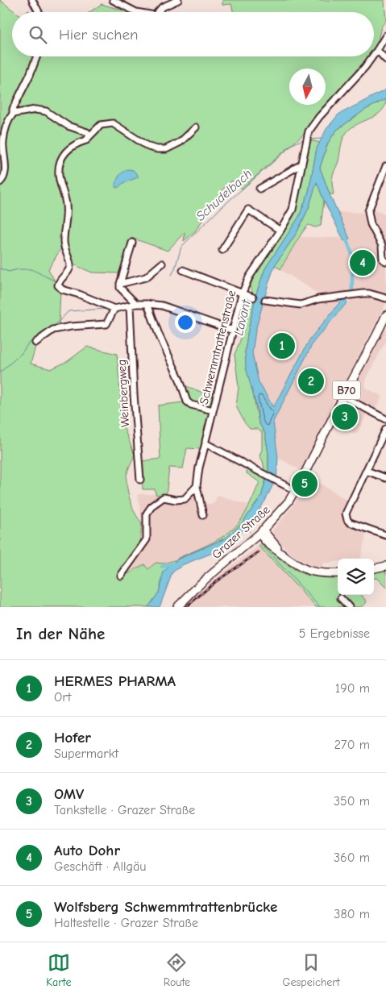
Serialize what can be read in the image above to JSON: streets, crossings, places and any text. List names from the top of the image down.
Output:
{
  "streets": {
    "main road": ["B70", "Grazer Straße"],
    "street": ["Schwemmtrattenstraße", "Weinbergweg"]
  },
  "water": ["Schudelbach", "Lavant"],
  "north": "bottom",
  "page": {
    "search": "Hier suchen",
    "pins": [
      "4",
      "1",
      "2",
      "3",
      "5"
    ],
    "heading": ["In der Nähe", "5 Ergebnisse"],
    "list": [
      {
        "mark": "1",
        "name": "HERMES PHARMA",
        "note": "Ort",
        "value": "190 m"
      },
      {
        "mark": "2",
        "name": "Hofer",
        "note": "Supermarkt",
        "value": "270 m"
      },
      {
        "mark": "3",
        "name": "OMV",
        "note": "Tankstelle · Grazer Straße",
        "value": "350 m"
      },
      {
        "mark": "4",
        "name": "Auto Dohr",
        "note": "Geschäft · Allgäu",
        "value": "360 m"
      },
      {
        "mark": "5",
        "name": "Wolfsberg Schwemmtrattenbrücke",
        "note": "Haltestelle · Grazer Straße",
        "value": "380 m"
      }
    ],
    "nav": ["Karte", "Route", "Gespeichert"]
  }
}
